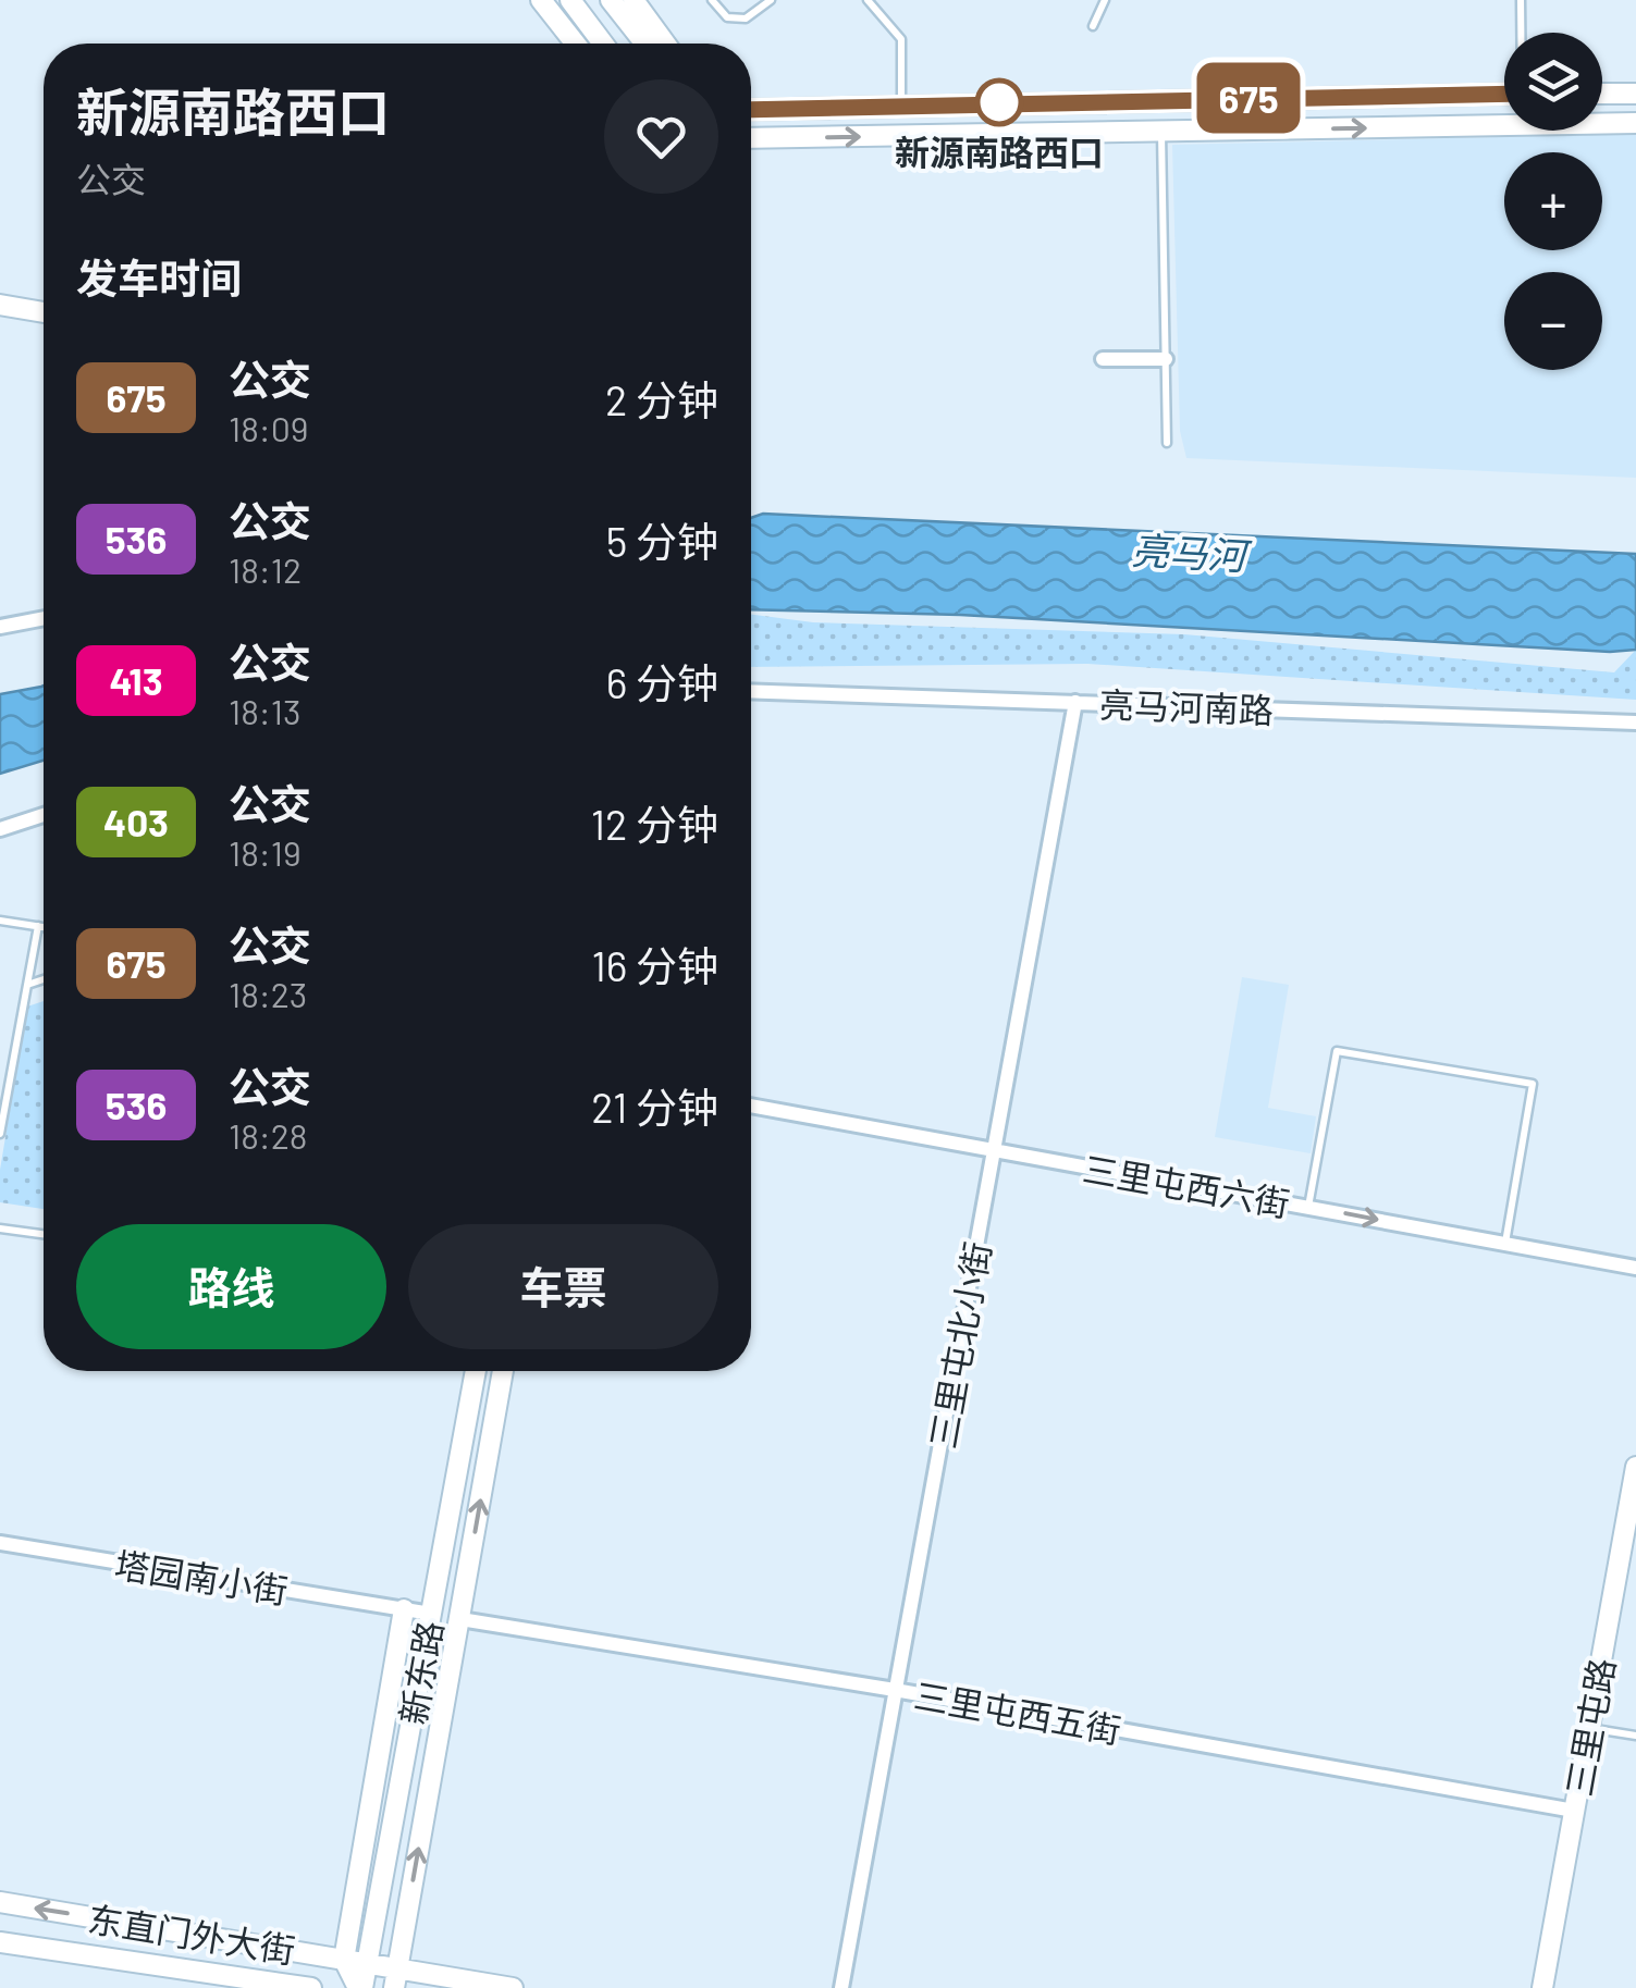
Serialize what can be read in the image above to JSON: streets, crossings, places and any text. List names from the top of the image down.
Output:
{
  "streets": {
    "main road": ["新东路", "三里屯路", "东直门外大街"],
    "street": [
      "亮马河南路",
      "三里屯西六街",
      "三里屯北小街",
      "塔园南小街",
      "三里屯西五街"
    ]
  },
  "crossings": [
    ["亮马河南路", "三里屯北小街"],
    ["三里屯西六街", "三里屯北小街"],
    ["三里屯北小街", "三里屯西五街"],
    ["塔园南小街", "新东路"],
    ["新东路", "三里屯西五街"],
    ["新东路", "东直门外大街"],
    ["三里屯西五街", "三里屯路"]
  ],
  "water": ["亮马河"],
  "places": ["新源南路西口"],
  "lines": ["bus line 675"],
  "page": {
    "on_map": "675",
    "map_buttons": ["+", "−"],
    "heading": [
      ["新源南路西口", "公交"],
      "发车时间"
    ],
    "list": [
      {
        "mark": "675",
        "name": "公交",
        "note": "18:09",
        "value": "2 分钟"
      },
      {
        "mark": "536",
        "name": "公交",
        "note": "18:12",
        "value": "5 分钟"
      },
      {
        "mark": "413",
        "name": "公交",
        "note": "18:13",
        "value": "6 分钟"
      },
      {
        "mark": "403",
        "name": "公交",
        "note": "18:19",
        "value": "12 分钟"
      },
      {
        "mark": "675",
        "name": "公交",
        "note": "18:23",
        "value": "16 分钟"
      },
      {
        "mark": "536",
        "name": "公交",
        "note": "18:28",
        "value": "21 分钟"
      }
    ],
    "buttons": ["路线", "车票"]
  }
}
